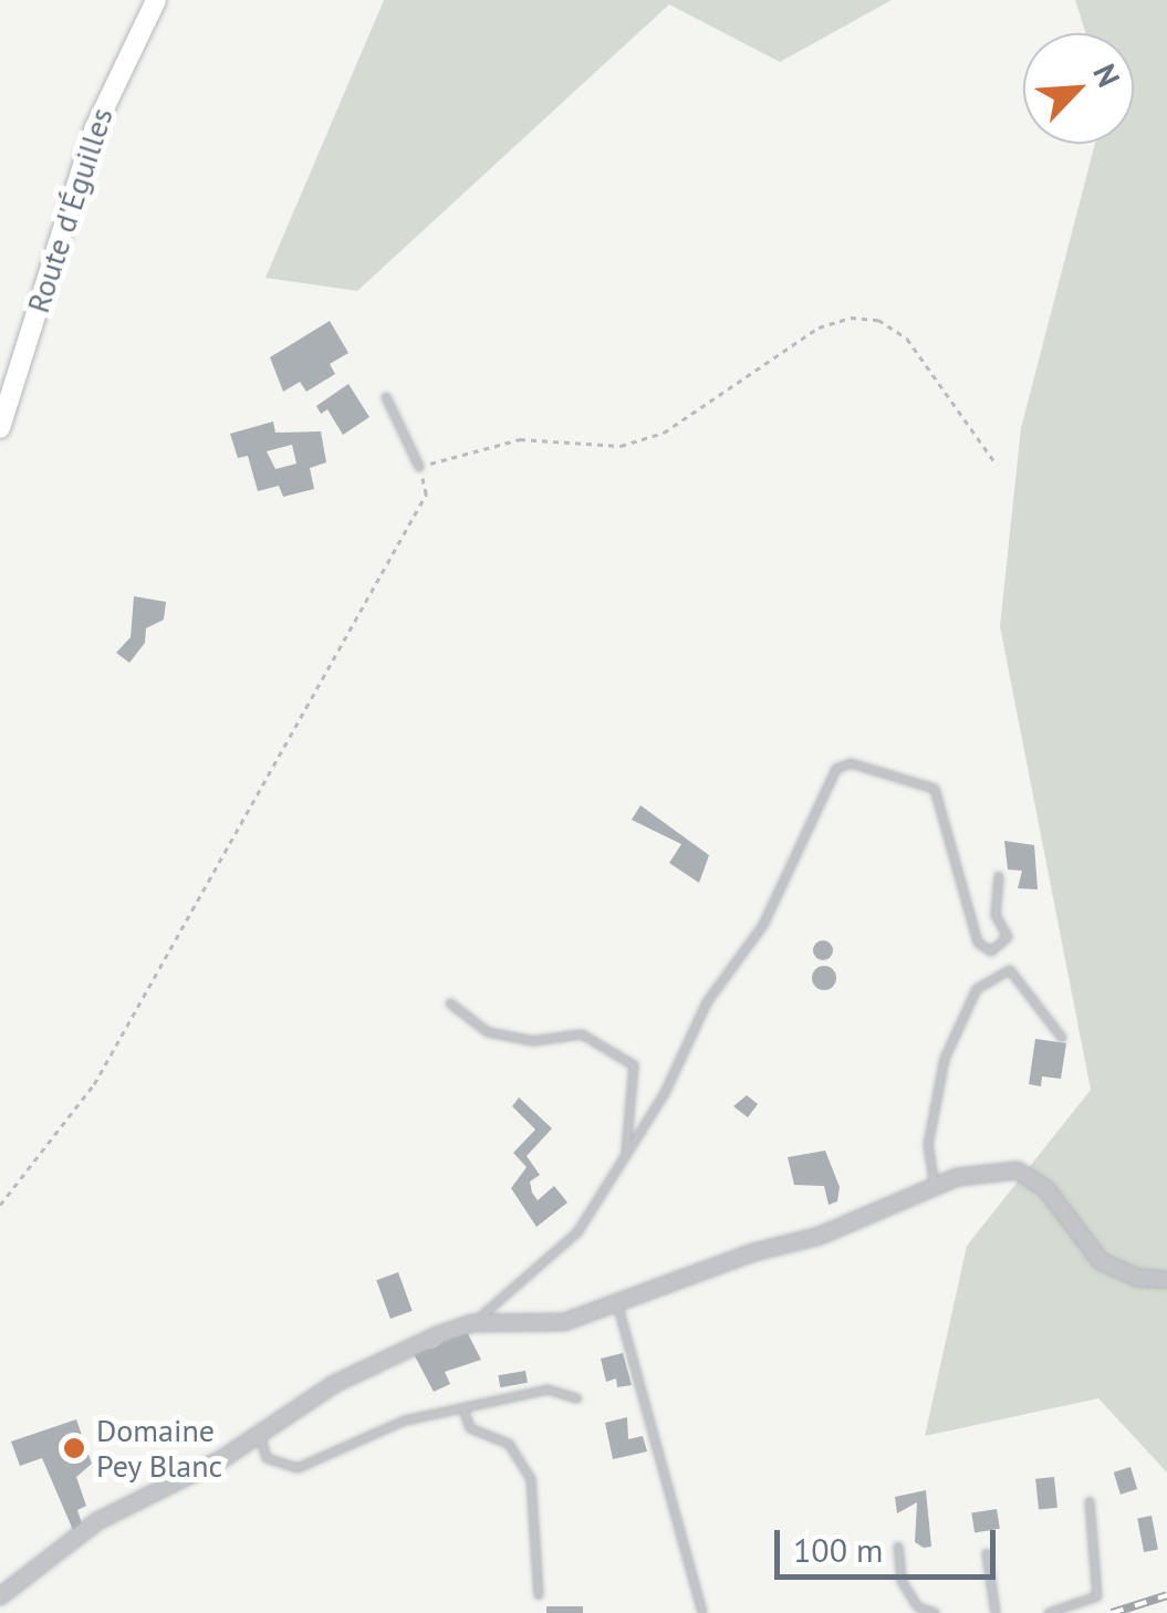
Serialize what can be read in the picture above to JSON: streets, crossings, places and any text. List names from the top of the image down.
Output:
{
  "streets": {
    "street": ["Route d'Éguilles"]
  },
  "places": ["Domaine Pey Blanc"],
  "scale_bar": "100 m",
  "north": "top right"
}
